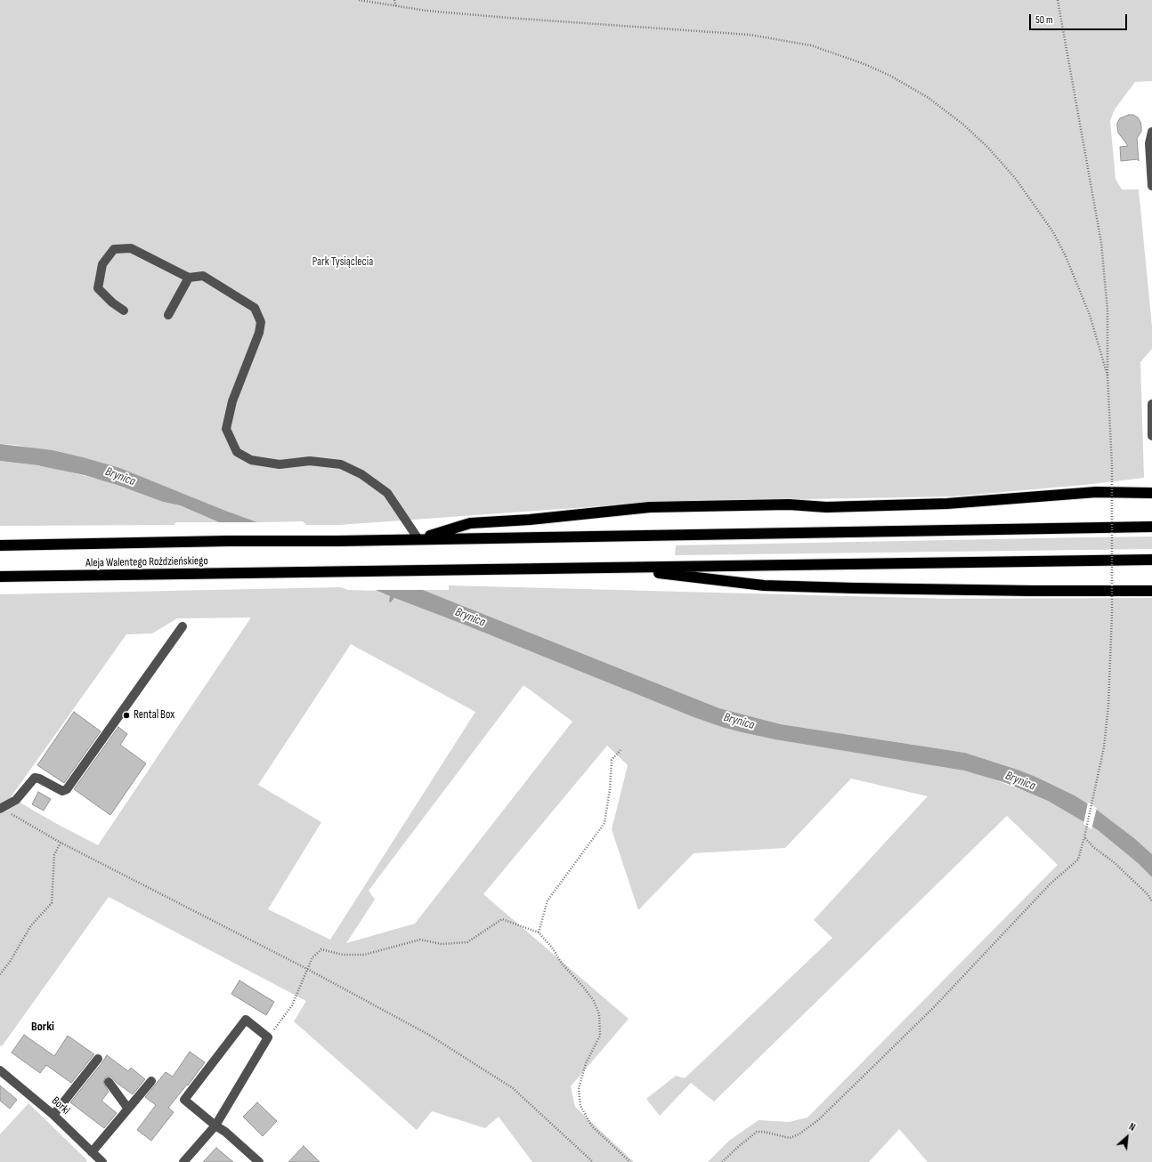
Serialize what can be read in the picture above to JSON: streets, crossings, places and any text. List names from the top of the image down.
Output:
{
  "streets": {
    "highway": ["Aleja Walentego Roździeńskiego"],
    "street": ["Borki"]
  },
  "districts": ["Borki"],
  "water": ["Brynica"],
  "parks": ["Park Tysiąclecia"],
  "places": ["Rental Box"],
  "scale_bar": "50 m",
  "north": "top right"
}
